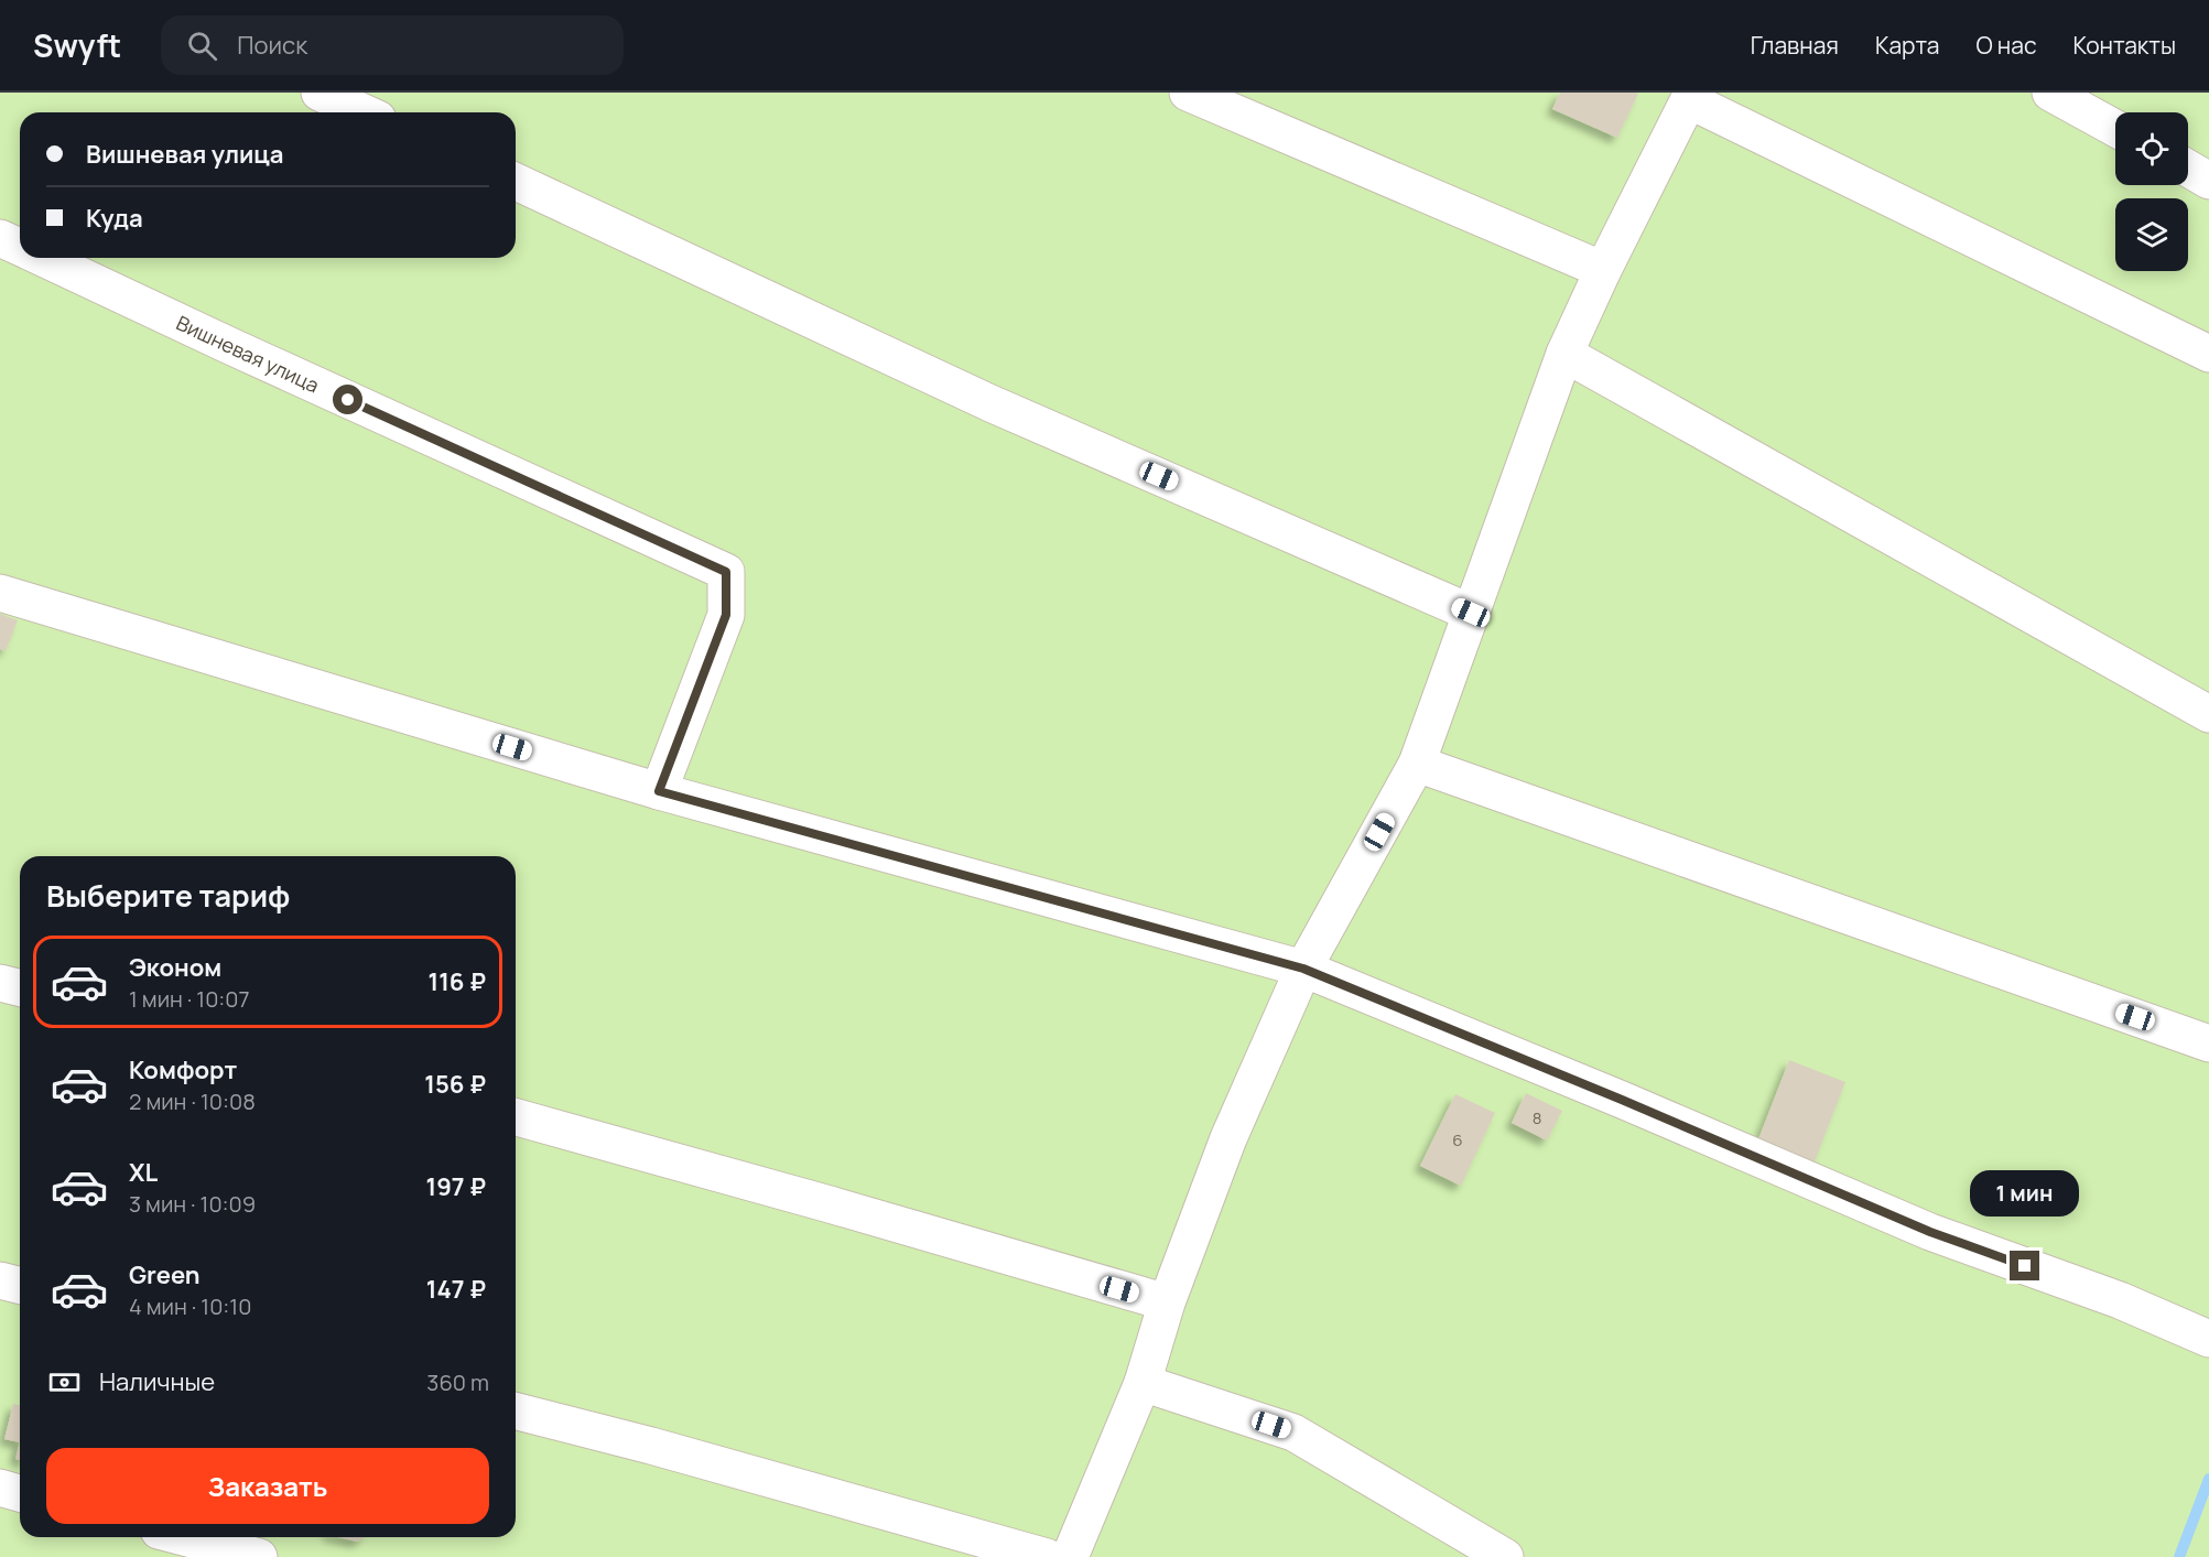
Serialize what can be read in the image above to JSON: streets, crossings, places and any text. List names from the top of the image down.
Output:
{
  "streets": {
    "street": ["Вишневая улица"]
  },
  "house_numbers": ["8", "6"],
  "page": {
    "header": "Swyft",
    "search": "Поиск",
    "nav": [
      "Главная",
      "Карта",
      "О нас",
      "Контакты"
    ],
    "banner": ["Вишневая улица", "Куда"],
    "heading": "Выберите тариф",
    "list": [
      {
        "name": "Эконом",
        "note": "1 мин · 10:07",
        "value": "116 ₽"
      },
      {
        "name": "Комфорт",
        "note": "2 мин · 10:08",
        "value": "156 ₽"
      },
      {
        "name": "XL",
        "note": "3 мин · 10:09",
        "value": "197 ₽"
      },
      {
        "name": "Green",
        "note": "4 мин · 10:10",
        "value": "147 ₽"
      }
    ],
    "bubble": "1 мин",
    "pay": ["Наличные", "360 m"],
    "buttons": "Заказать"
  }
}
